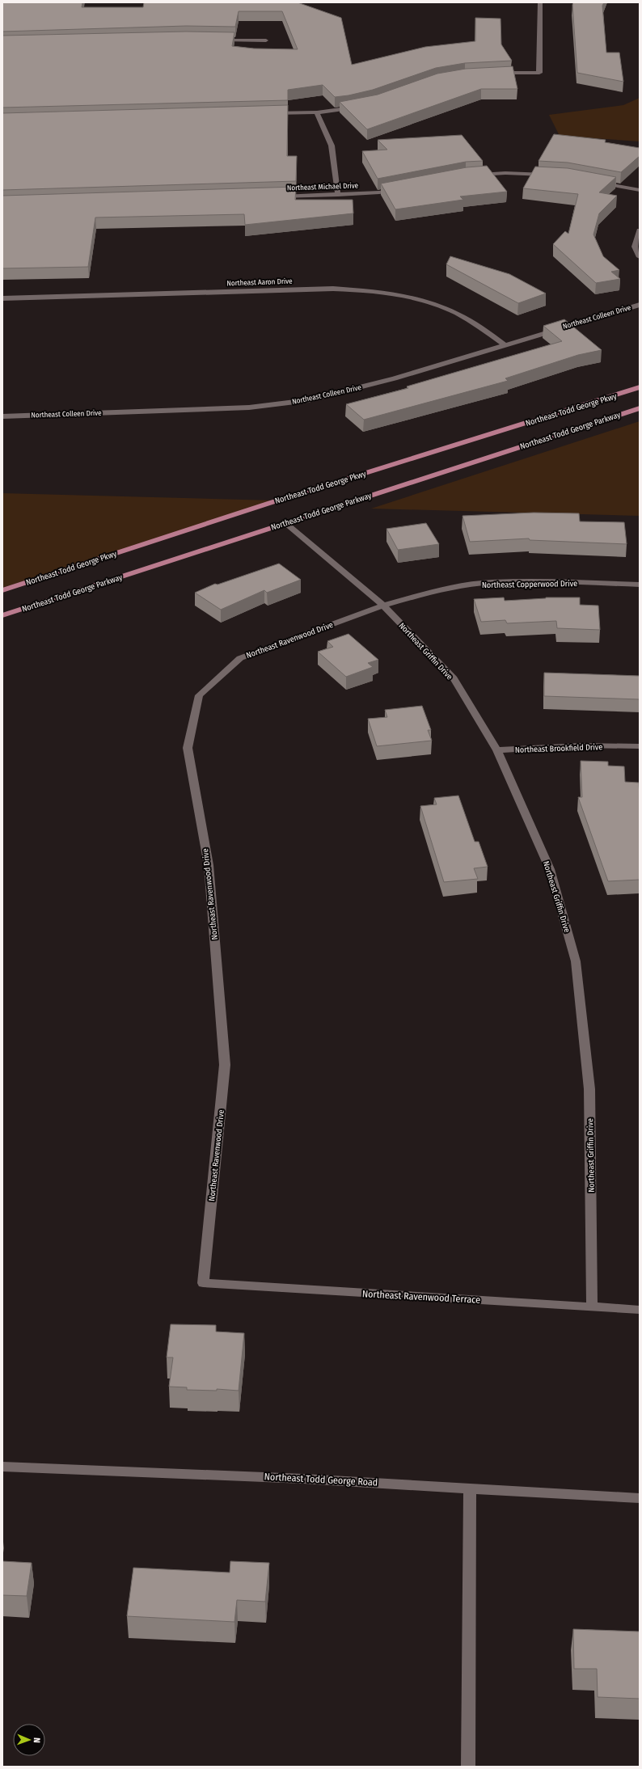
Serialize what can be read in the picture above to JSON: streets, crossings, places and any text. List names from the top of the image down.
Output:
{
  "streets": {
    "main road": ["Northeast Todd George Pkwy", "Northeast Todd George Parkway"],
    "street": [
      "Northeast Michael Drive",
      "Northeast Aaron Drive",
      "Northeast Colleen Drive",
      "Northeast Copperwood Drive",
      "Northeast Ravenwood Drive",
      "Northeast Griffin Drive",
      "Northeast Brookfield Drive",
      "Northeast Ravenwood Terrace",
      "Northeast Todd George Road"
    ]
  },
  "crossings": [
    ["Northeast Aaron Drive", "Northeast Colleen Drive"],
    ["Northeast Todd George Parkway", "Northeast Griffin Drive"],
    ["Northeast Copperwood Drive", "Northeast Ravenwood Drive"],
    ["Northeast Copperwood Drive", "Northeast Griffin Drive"],
    ["Northeast Ravenwood Drive", "Northeast Griffin Drive"],
    ["Northeast Ravenwood Drive", "Northeast Ravenwood Terrace"],
    ["Northeast Griffin Drive", "Northeast Brookfield Drive"],
    ["Northeast Griffin Drive", "Northeast Ravenwood Terrace"]
  ],
  "north": "right"
}
